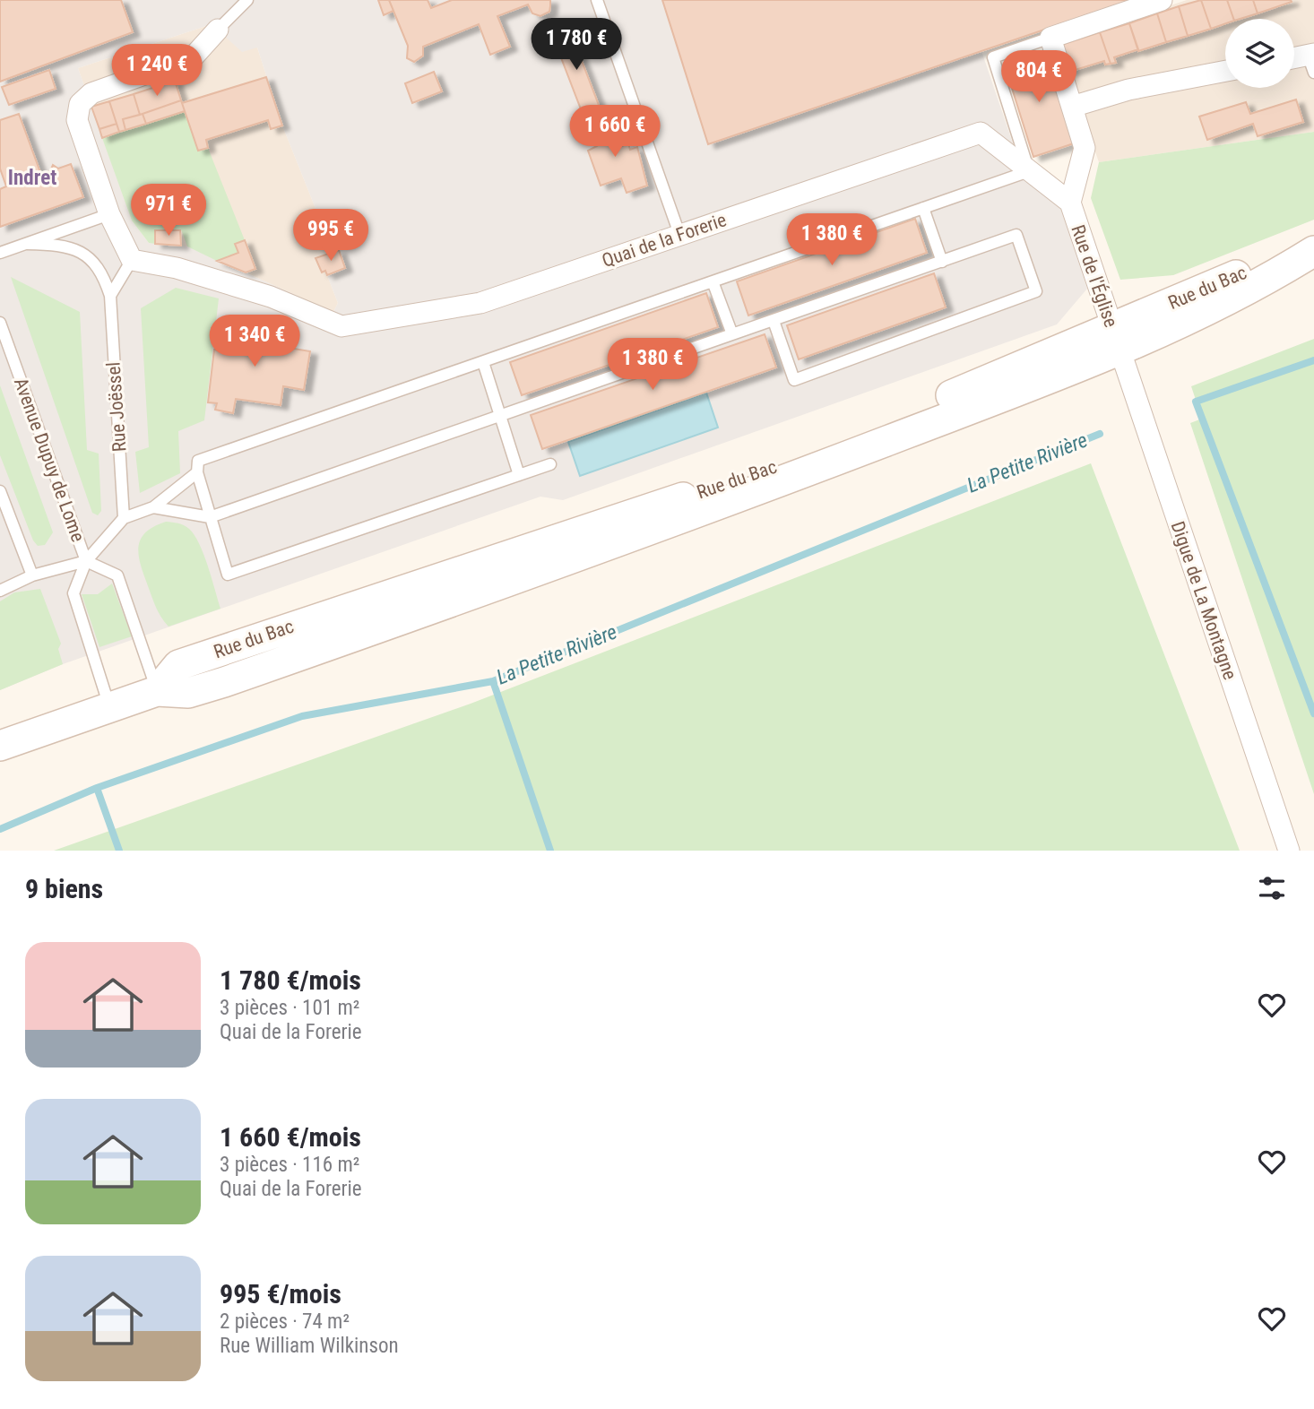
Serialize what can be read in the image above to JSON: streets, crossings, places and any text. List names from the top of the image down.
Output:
{
  "streets": {
    "main road": ["Rue du Bac"],
    "street": ["Quai de la Forerie", "Rue de l'Église", "Digue de La Montagne"],
    "lane": ["Rue Joëssel", "Avenue Dupuy de Lome"]
  },
  "crossings": [
    ["Quai de la Forerie", "Rue de l'Église"],
    ["Rue de l'Église", "Rue du Bac"],
    ["Rue de l'Église", "Digue de La Montagne"],
    ["Rue du Bac", "Digue de La Montagne"]
  ],
  "districts": ["Indret"],
  "water": ["La Petite Rivière"],
  "page": {
    "price": [
      "1 780 €",
      "1 240 €",
      "804 €",
      "1 660 €",
      "971 €",
      "995 €",
      "1 380 €",
      "1 340 €",
      "1 380 €"
    ],
    "heading": "9 biens",
    "list": [
      {
        "name": "1 780 €/mois",
        "note": "3 pièces · 101 m² · Quai de la Forerie"
      },
      {
        "name": "1 660 €/mois",
        "note": "3 pièces · 116 m² · Quai de la Forerie"
      },
      {
        "name": "995 €/mois",
        "note": "2 pièces · 74 m² · Rue William Wilkinson"
      }
    ]
  }
}
